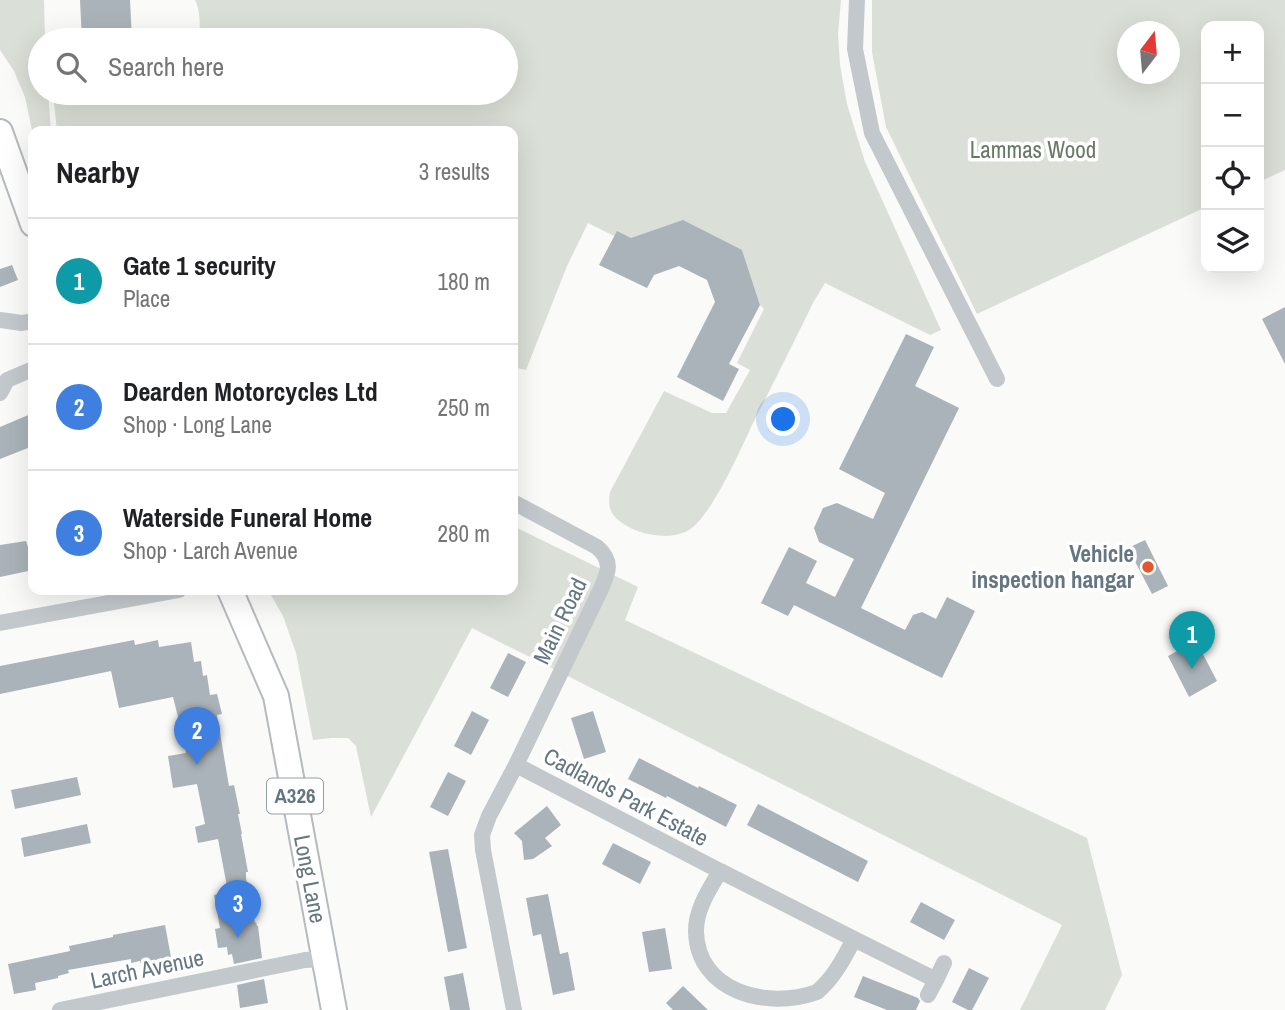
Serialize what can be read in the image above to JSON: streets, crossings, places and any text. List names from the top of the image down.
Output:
{
  "streets": {
    "main road": ["A326", "Long Lane"],
    "street": ["Main Road", "Cadlands Park Estate", "Larch Avenue"]
  },
  "crossings": [
    ["Main Road", "Cadlands Park Estate"],
    ["Long Lane", "Larch Avenue"]
  ],
  "parks": ["Lammas Wood"],
  "places": ["Vehicle inspection hangar"],
  "north": "top",
  "page": {
    "map_buttons": ["+", "−"],
    "search": "Search here",
    "heading": ["Nearby", "3 results"],
    "list": [
      {
        "mark": "1",
        "name": "Gate 1 security",
        "note": "Place",
        "value": "180 m"
      },
      {
        "mark": "2",
        "name": "Dearden Motorcycles Ltd",
        "note": "Shop · Long Lane",
        "value": "250 m"
      },
      {
        "mark": "3",
        "name": "Waterside Funeral Home",
        "note": "Shop · Larch Avenue",
        "value": "280 m"
      }
    ],
    "pins": ["1", "2", "3"]
  }
}
